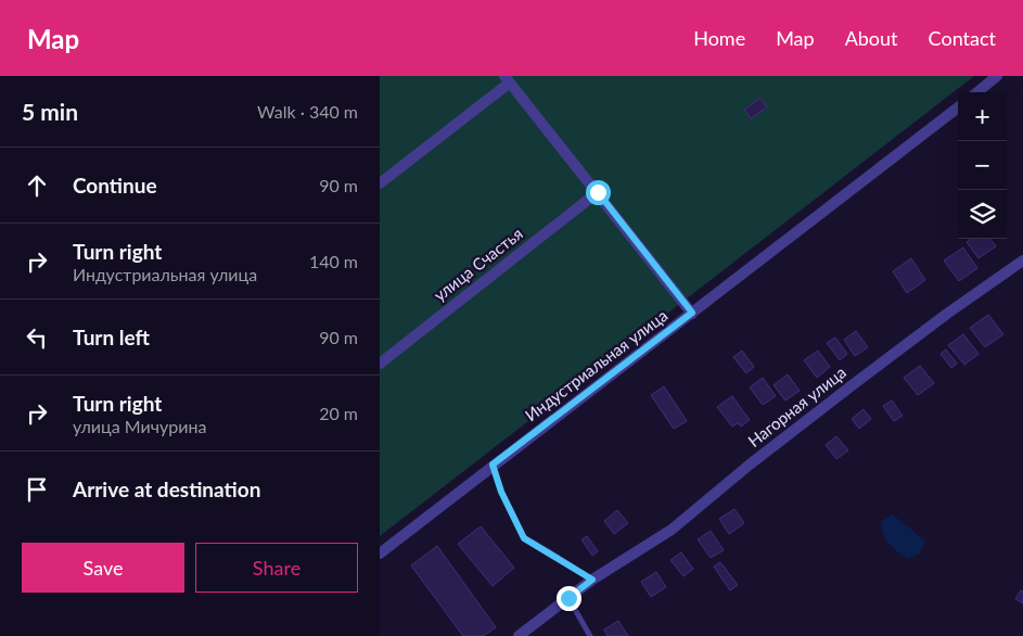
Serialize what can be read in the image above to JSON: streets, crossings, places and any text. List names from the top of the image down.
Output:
{
  "streets": {
    "street": ["улица Счастья", "Индустриальная улица", "Нагорная улица"]
  },
  "page": {
    "header": "Map",
    "nav": [
      "Home",
      "Map",
      "About",
      "Contact"
    ],
    "heading": ["5 min", "Walk · 340 m"],
    "map_buttons": ["+", "−"],
    "list": [
      ["Continue", "90 m"],
      ["Turn right", "Индустриальная улица", "140 m"],
      ["Turn left", "90 m"],
      ["Turn right", "улица Мичурина", "20 m"],
      "Arrive at destination"
    ],
    "buttons": ["Save", "Share"]
  }
}
